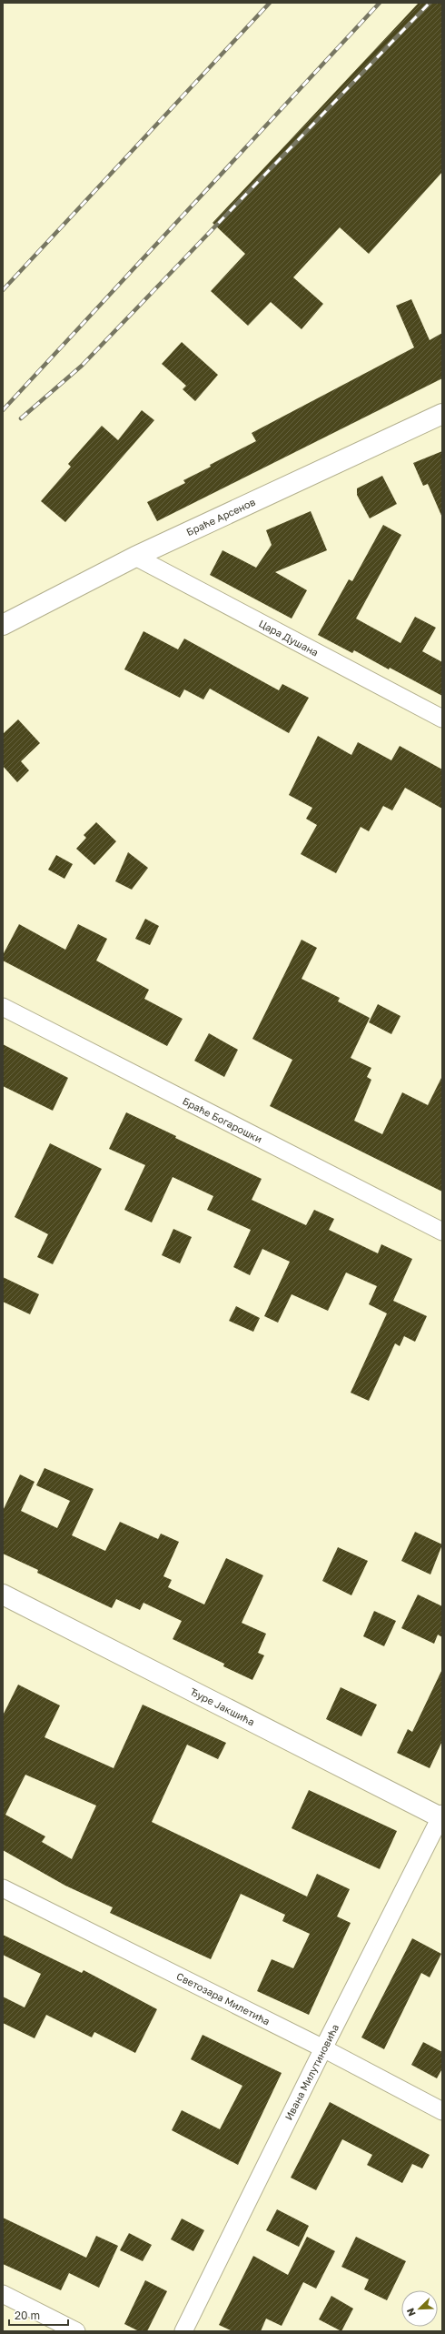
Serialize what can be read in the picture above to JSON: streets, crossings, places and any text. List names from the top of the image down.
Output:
{
  "streets": {
    "main road": ["Браће Арсенов", "Ђуре Јакшића"],
    "street": [
      "Цара Душана",
      "Браће Богарошки",
      "Светозара Милетића",
      "Ивана Милутиновића"
    ]
  },
  "crossings": [
    ["Браће Арсенов", "Цара Душана"],
    ["Ђуре Јакшића", "Ивана Милутиновића"],
    ["Светозара Милетића", "Ивана Милутиновића"]
  ],
  "scale_bar": "20 m",
  "north": "bottom left"
}
